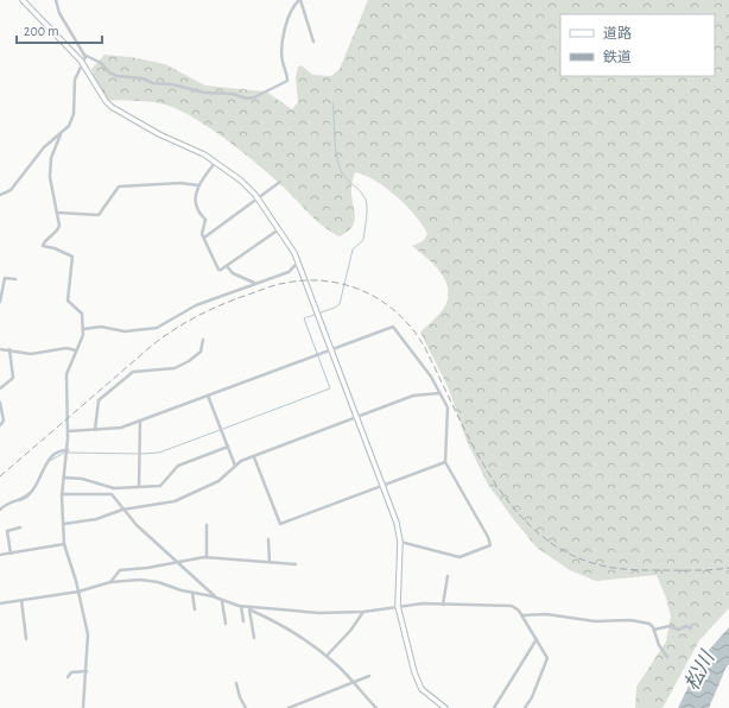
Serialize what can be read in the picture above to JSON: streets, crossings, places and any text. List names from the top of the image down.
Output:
{
  "water": ["松川"],
  "legend": ["道路", "鉄道"],
  "scale_bar": "200 m"
}
